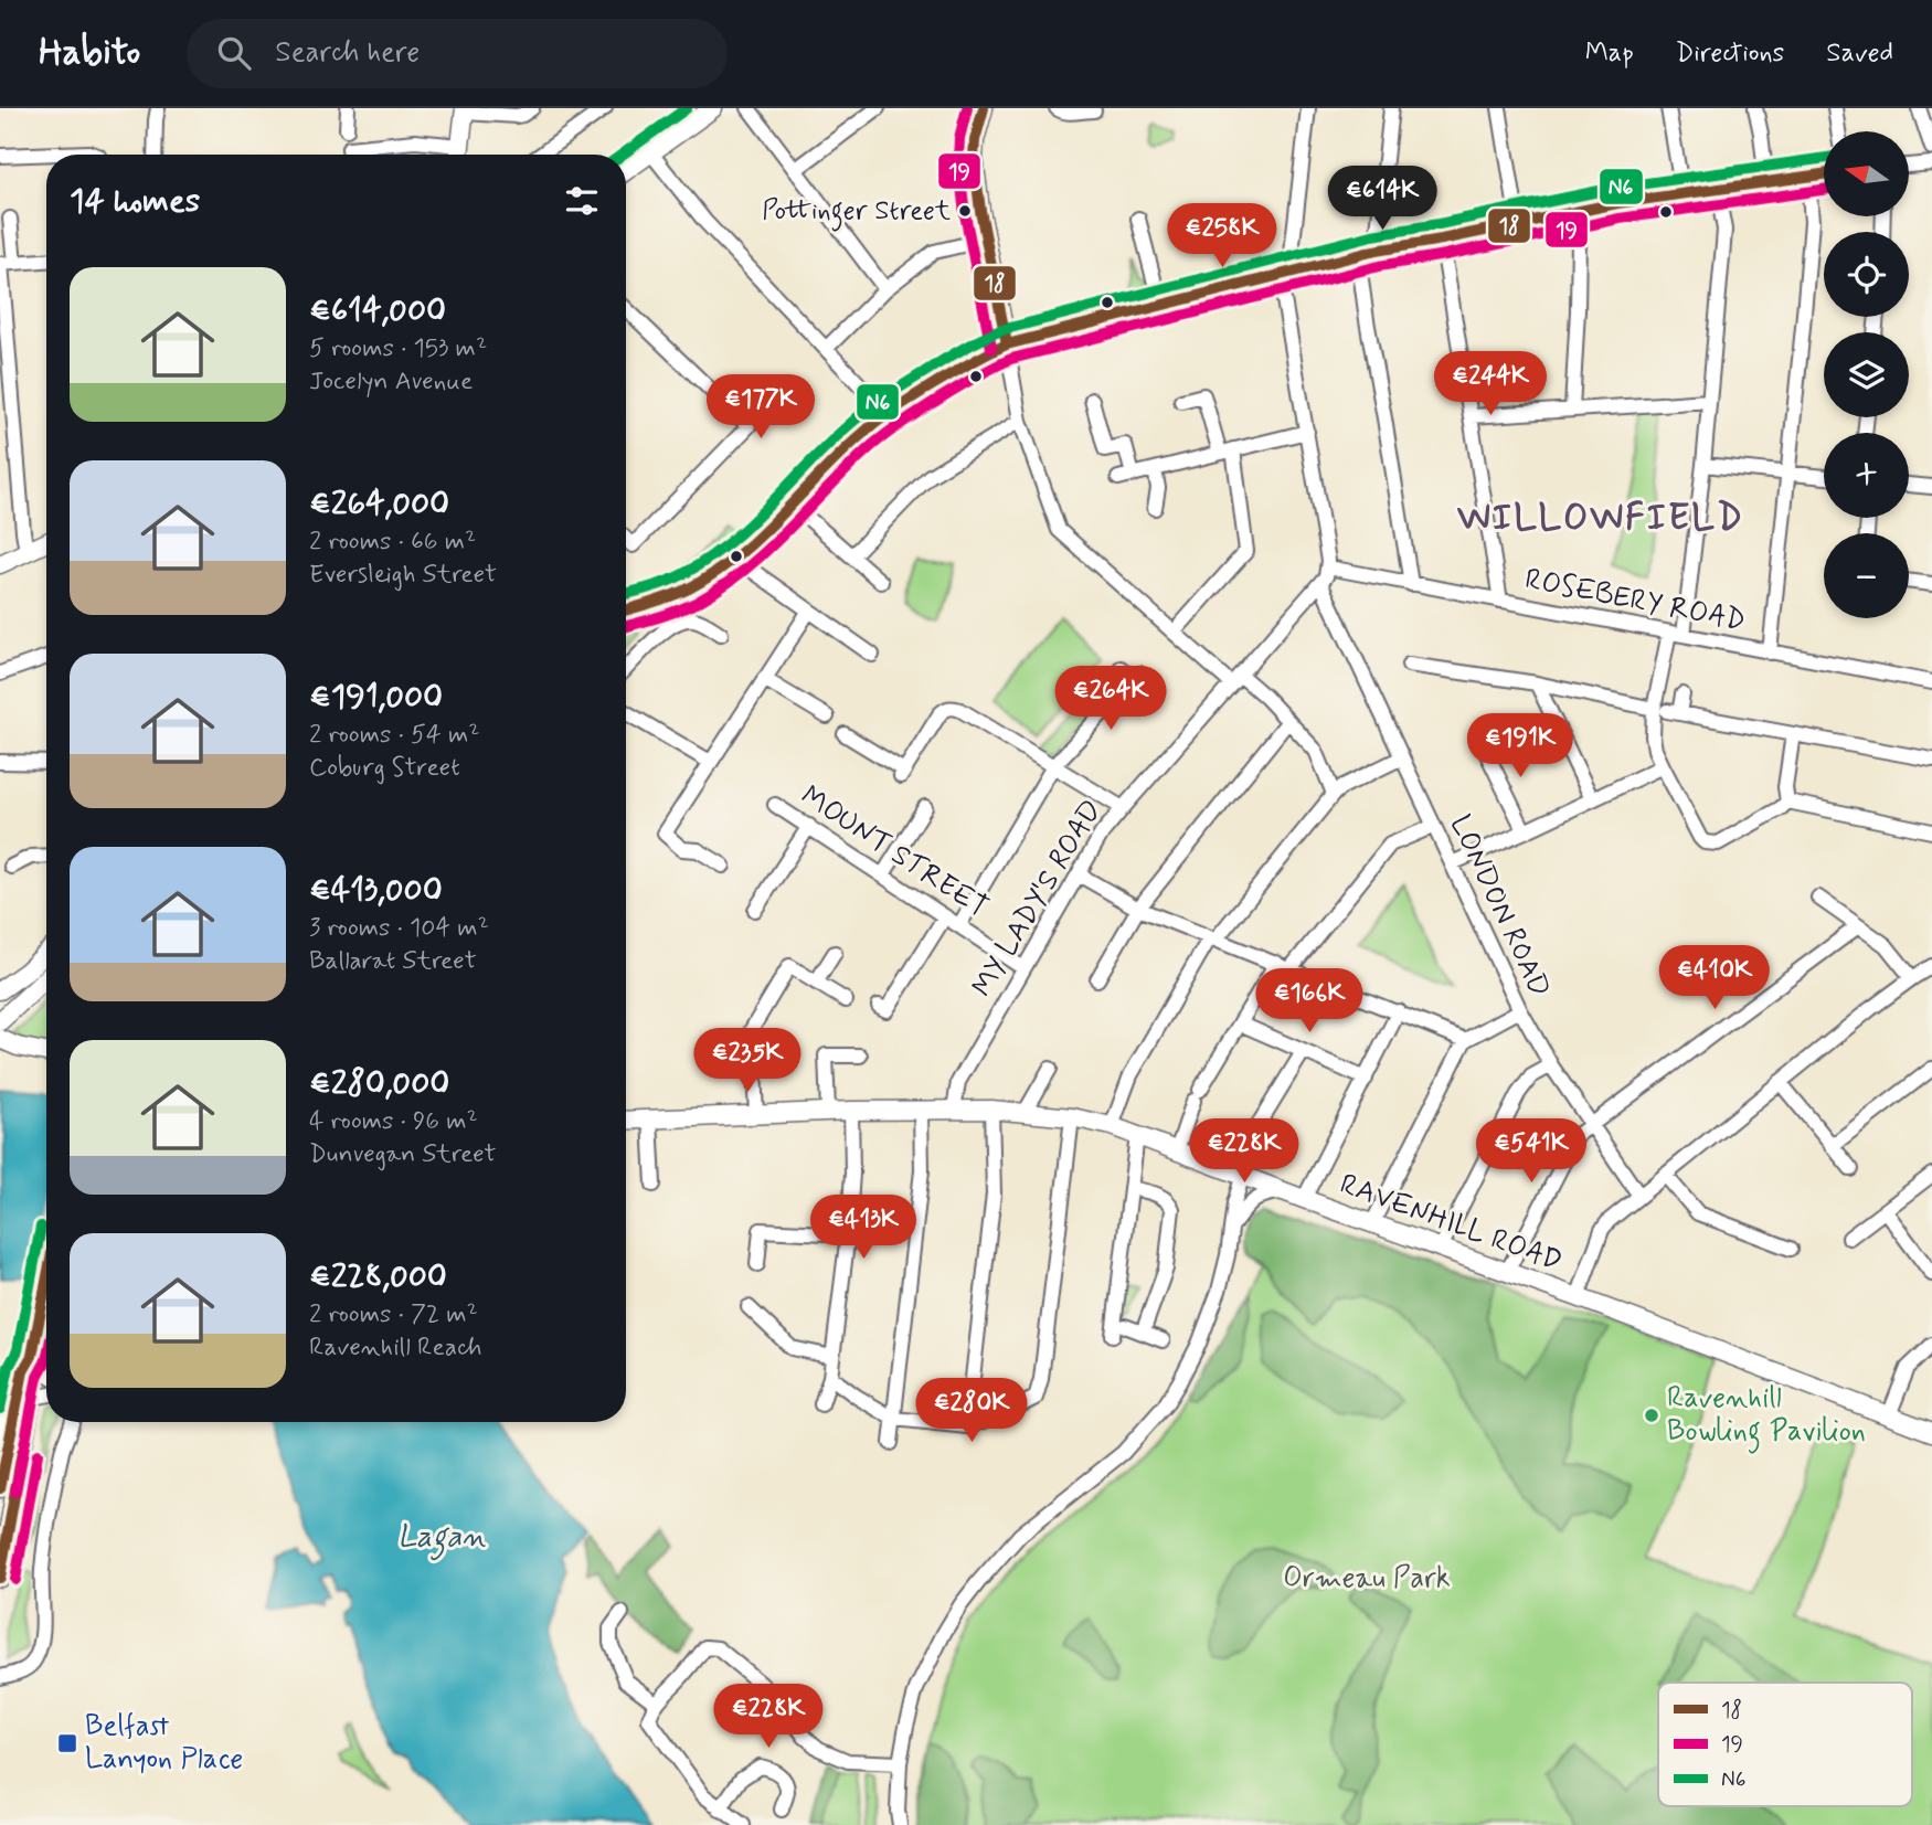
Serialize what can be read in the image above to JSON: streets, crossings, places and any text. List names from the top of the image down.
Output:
{
  "streets": {
    "main road": ["RAVENHILL ROAD"],
    "street": [
      "ROSEBERY ROAD",
      "MOUNT STREET",
      "MY LADY'S ROAD",
      "LONDON ROAD"
    ]
  },
  "crossings": [
    ["ROSEBERY ROAD", "MY LADY'S ROAD"],
    ["MOUNT STREET", "MY LADY'S ROAD"],
    ["MY LADY'S ROAD", "LONDON ROAD"],
    ["MY LADY'S ROAD", "RAVENHILL ROAD"]
  ],
  "districts": ["WILLOWFIELD"],
  "water": ["Lagan"],
  "parks": ["Ormeau Park"],
  "places": {
    "other": ["Pottinger Street", "Ravenhill Bowling Pavilion"],
    "transit": ["Belfast Lanyon Place"]
  },
  "lines": ["transit line 18", "transit line 19", "transit line N6"],
  "legend": ["18", "19", "N6"],
  "north": "left",
  "page": {
    "header": "Habito",
    "search": "Search here",
    "nav": ["Map", "Directions", "Saved"],
    "map_buttons": ["+", "−"],
    "heading": "14 homes",
    "price": [
      "€614K",
      "€258K",
      "€244K",
      "€177K",
      "€264K",
      "€191K",
      "€410K",
      "€166K",
      "€235K",
      "€228K",
      "€541K",
      "€413K",
      "€280K",
      "€228K"
    ],
    "list": [
      {
        "name": "€614,000",
        "note": "5 rooms · 153 m² · Jocelyn Avenue"
      },
      {
        "name": "€264,000",
        "note": "2 rooms · 66 m² · Eversleigh Street"
      },
      {
        "name": "€191,000",
        "note": "2 rooms · 54 m² · Coburg Street"
      },
      {
        "name": "€413,000",
        "note": "3 rooms · 104 m² · Ballarat Street"
      },
      {
        "name": "€280,000",
        "note": "4 rooms · 96 m² · Dunvegan Street"
      },
      {
        "name": "€228,000",
        "note": "2 rooms · 72 m² · Ravenhill Reach"
      }
    ]
  }
}
